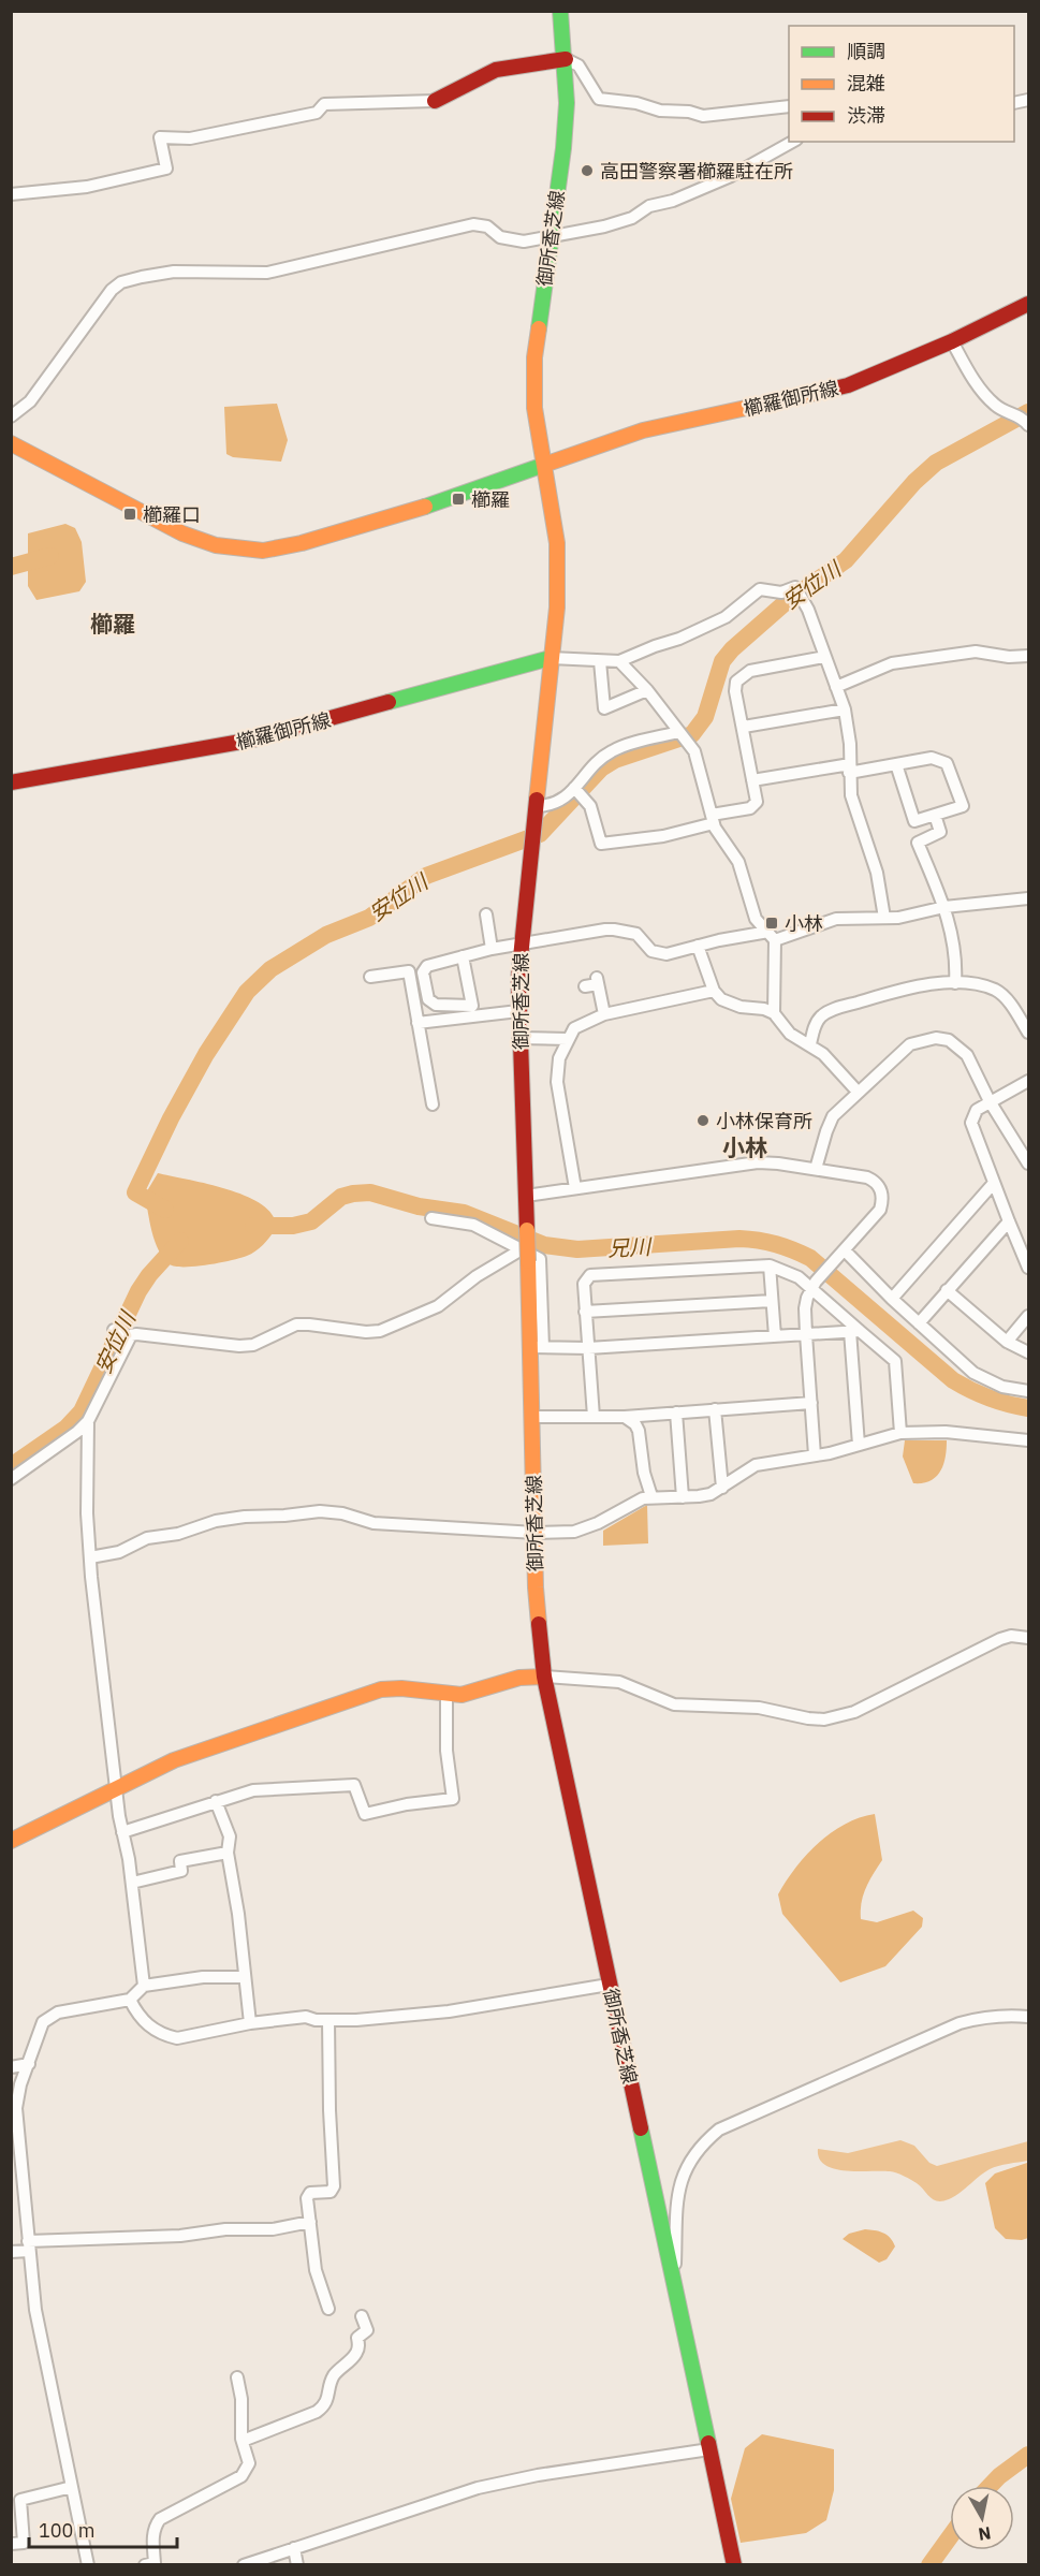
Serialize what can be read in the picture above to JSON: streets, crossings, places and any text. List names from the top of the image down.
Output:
{
  "streets": {
    "main road": ["御所香芝線", "櫛羅御所線"]
  },
  "crossings": [
    ["御所香芝線", "櫛羅御所線"]
  ],
  "districts": ["櫛羅", "小林"],
  "water": ["安位川", "兄川"],
  "places": {
    "other": ["高田警察署櫛羅駐在所", "小林保育所"],
    "transit": ["櫛羅", "櫛羅口", "小林"]
  },
  "legend": ["順調", "混雑", "渋滞"],
  "scale_bar": "100 m",
  "north": "bottom"
}
